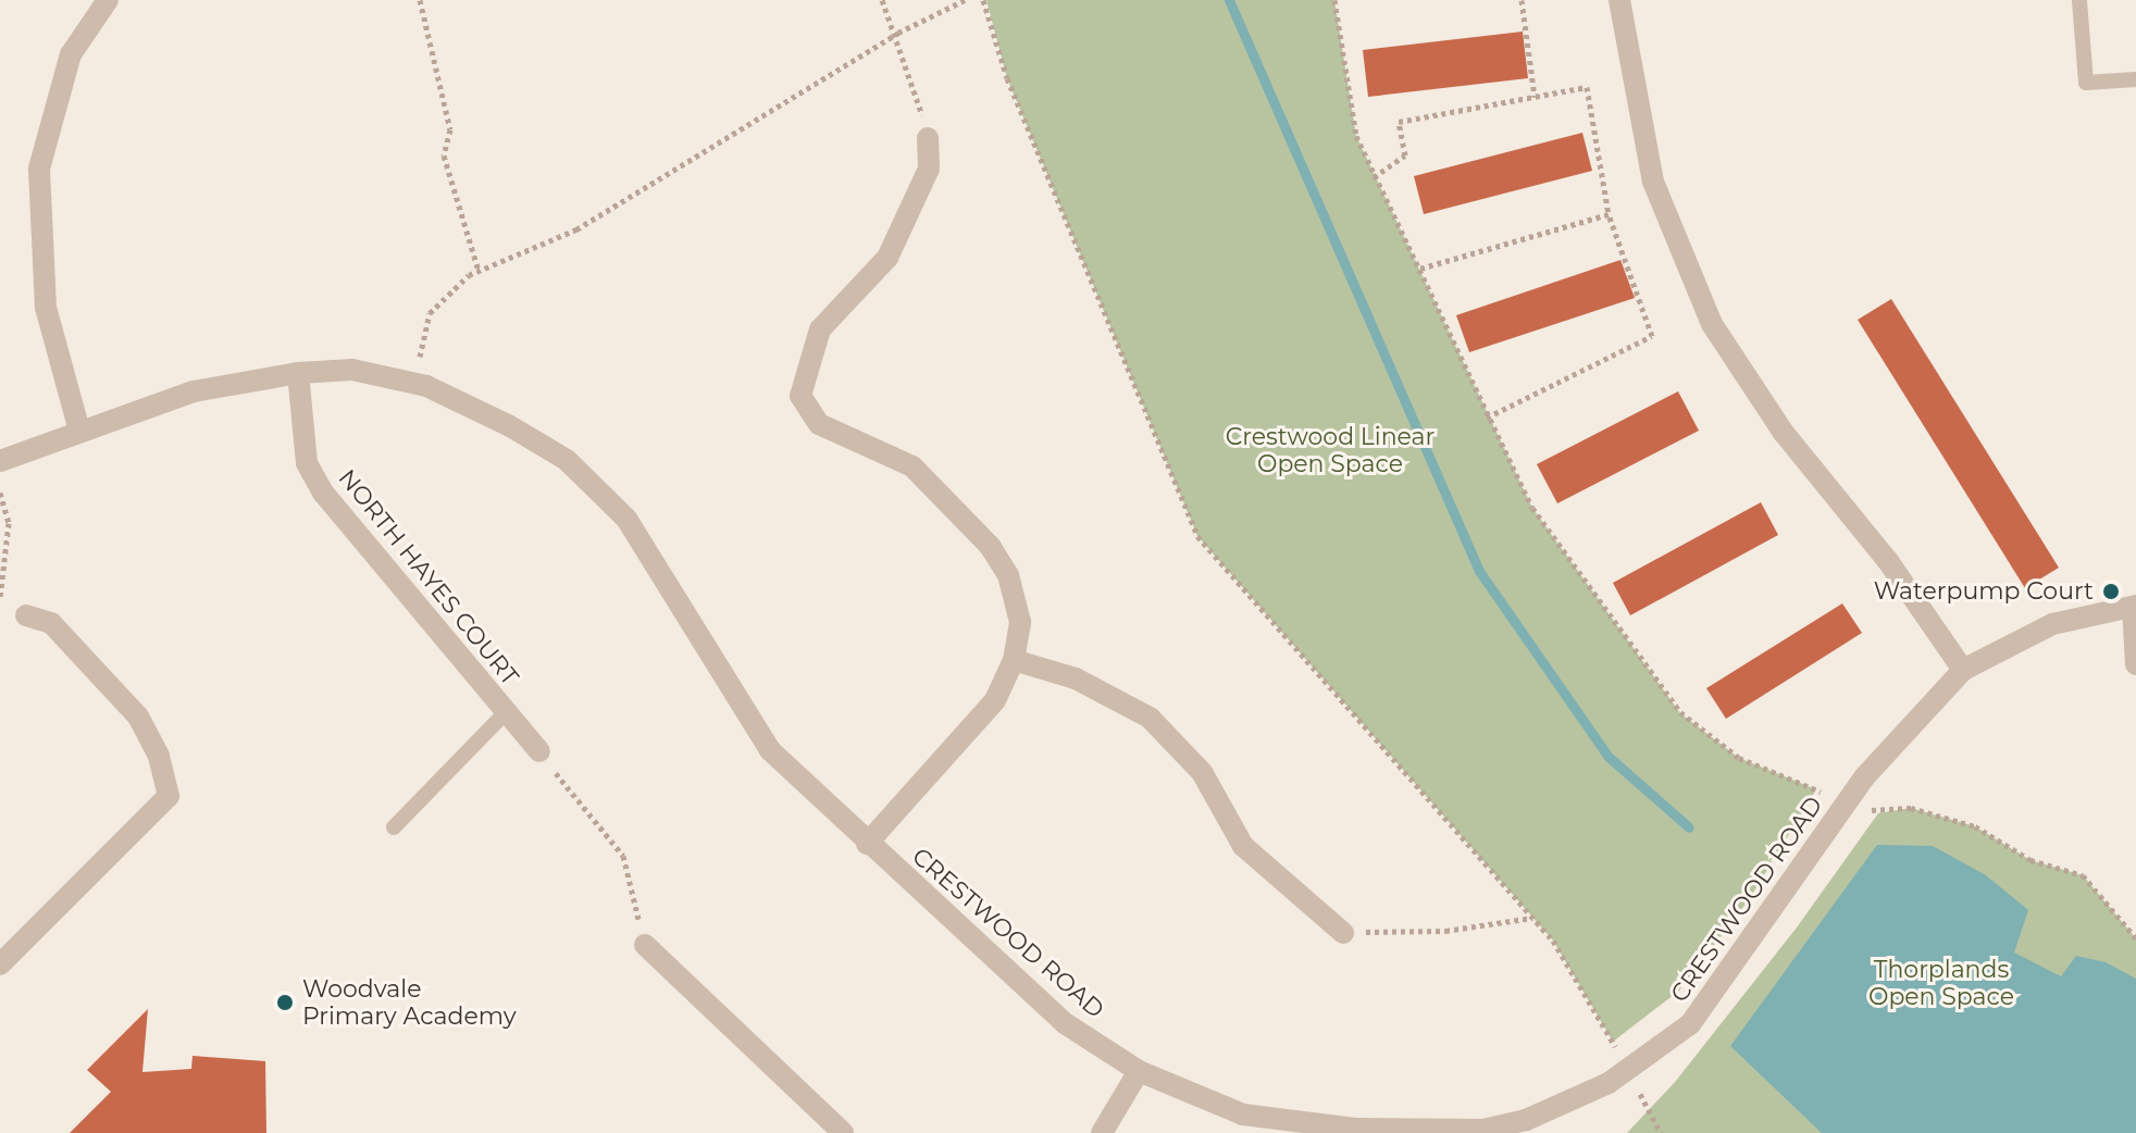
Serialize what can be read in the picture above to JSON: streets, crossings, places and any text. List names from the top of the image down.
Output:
{
  "streets": {
    "street": ["NORTH HAYES COURT", "CRESTWOOD ROAD"]
  },
  "crossings": [
    ["NORTH HAYES COURT", "CRESTWOOD ROAD"]
  ],
  "parks": ["Crestwood Linear Open Space", "Thorplands Open Space"],
  "places": ["Waterpump Court", "Woodvale Primary Academy"]
}
